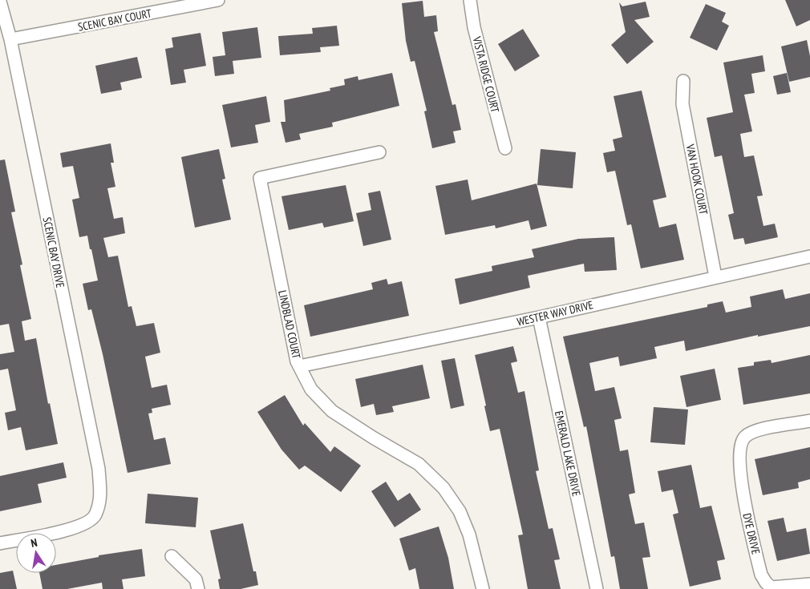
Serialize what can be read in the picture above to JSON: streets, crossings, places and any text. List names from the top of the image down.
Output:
{
  "streets": {
    "street": [
      "SCENIC BAY COURT",
      "VISTA RIDGE COURT",
      "VAN HOOK COURT",
      "SCENIC BAY DRIVE",
      "WESTER WAY DRIVE",
      "LINDBLAD COURT",
      "EMERALD LAKE DRIVE",
      "DYE DRIVE"
    ]
  },
  "crossings": [
    ["SCENIC BAY COURT", "SCENIC BAY DRIVE"],
    ["VAN HOOK COURT", "WESTER WAY DRIVE"],
    ["WESTER WAY DRIVE", "LINDBLAD COURT"],
    ["WESTER WAY DRIVE", "EMERALD LAKE DRIVE"]
  ],
  "north": "top"
}
